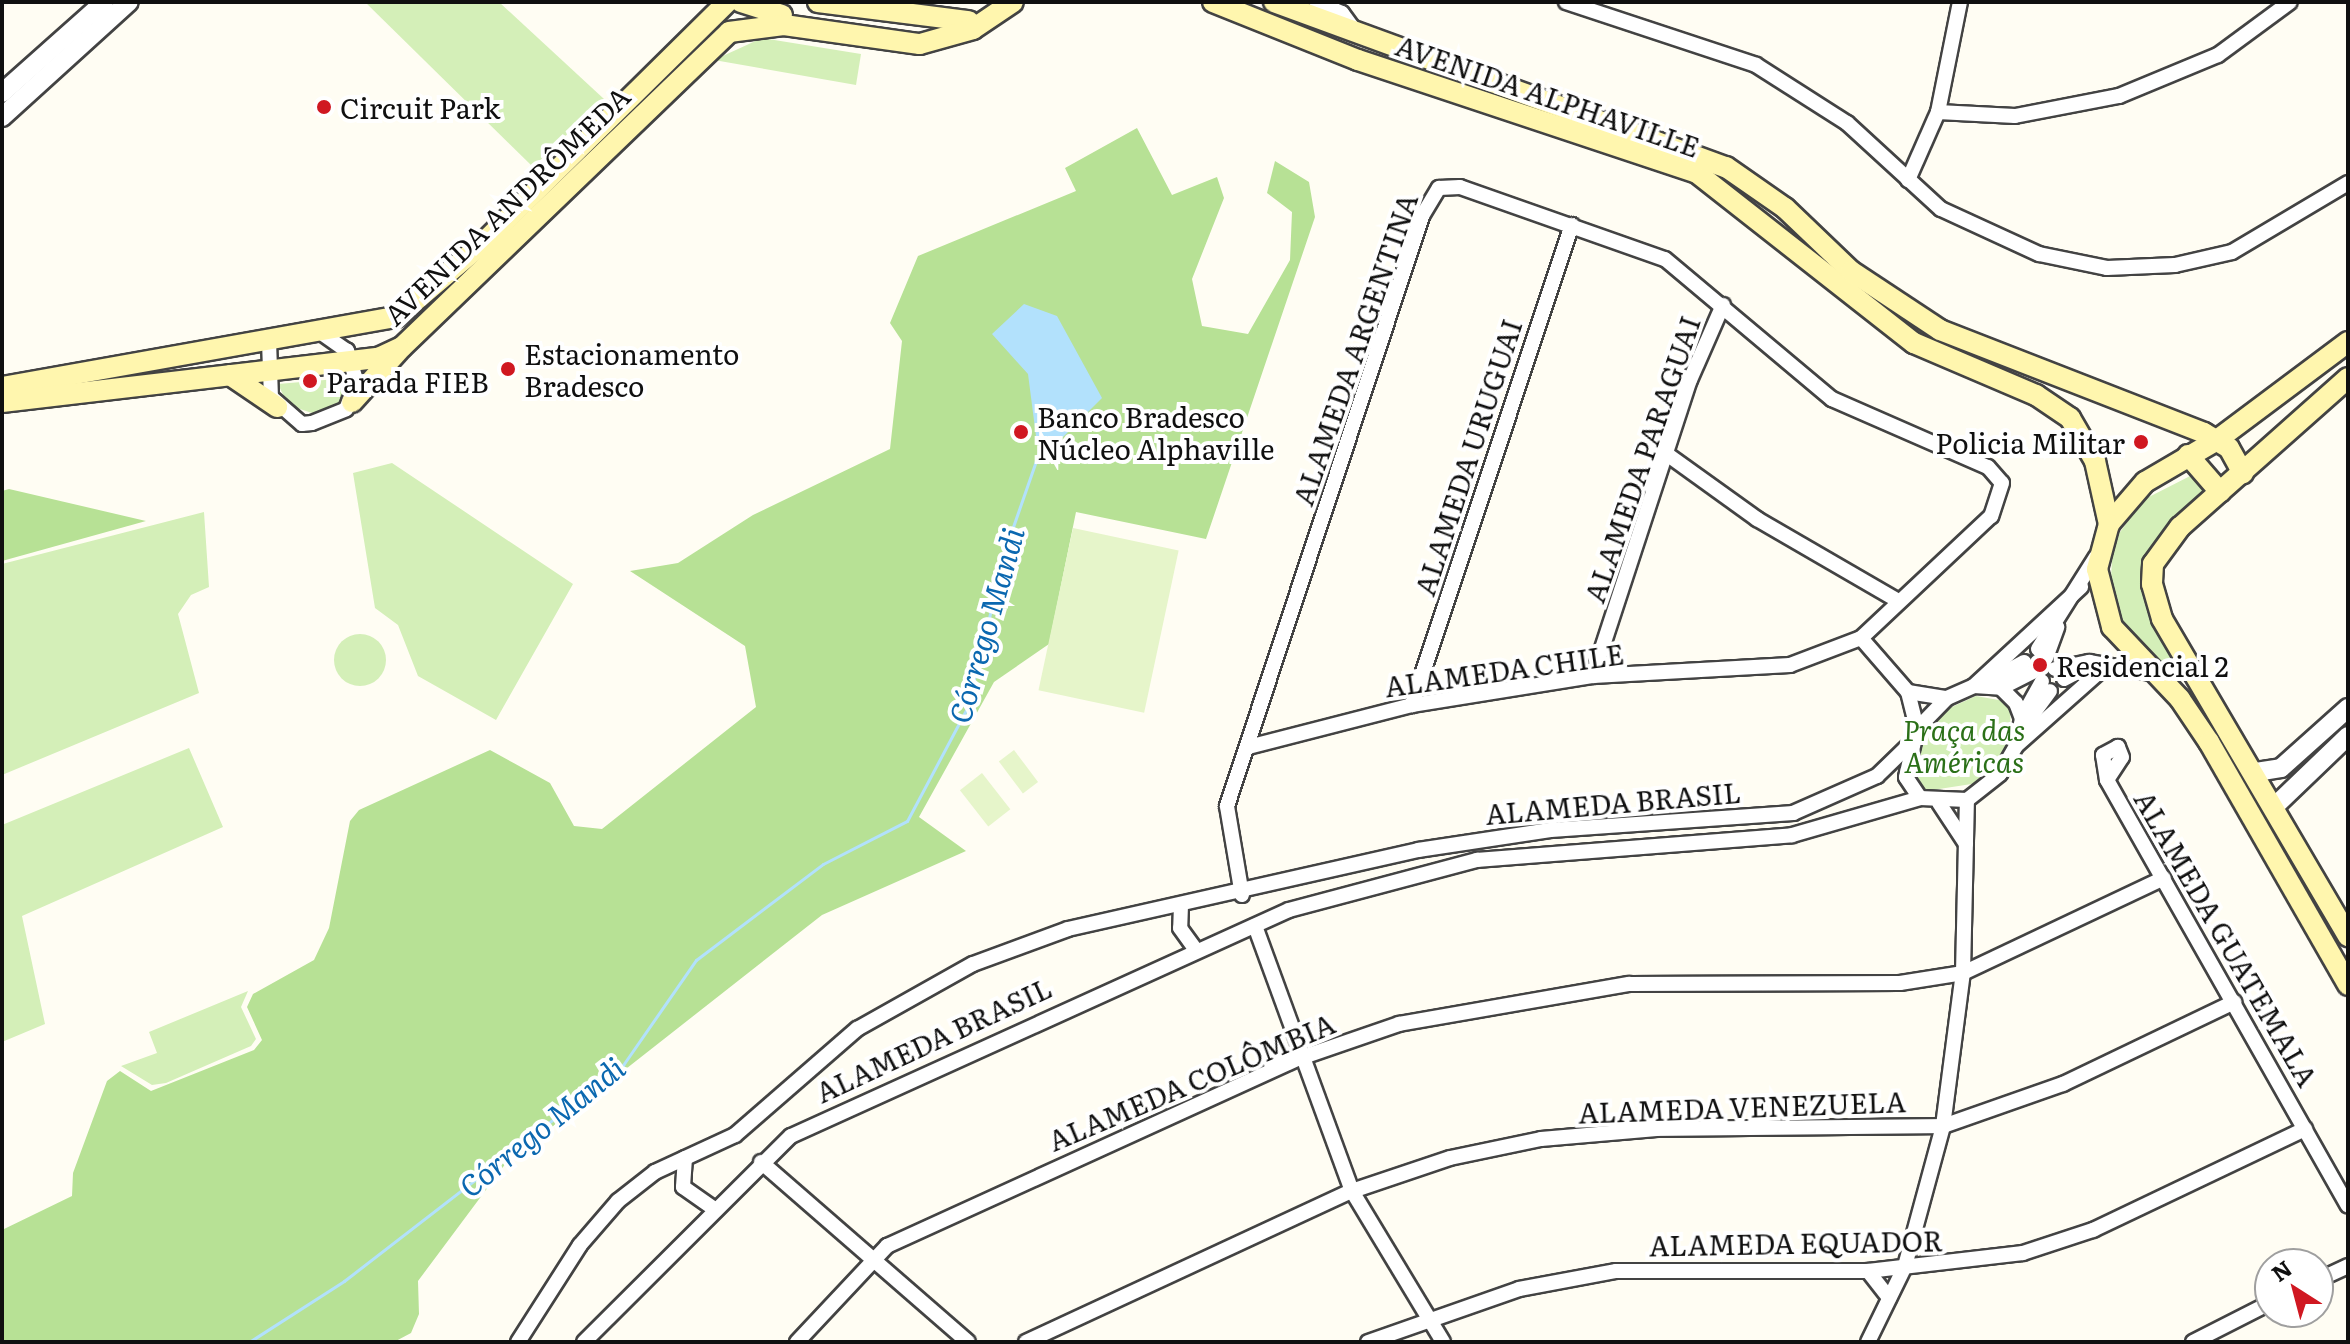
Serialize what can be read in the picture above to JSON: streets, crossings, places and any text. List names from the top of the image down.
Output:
{
  "streets": {
    "main road": ["AVENIDA ALPHAVILLE", "AVENIDA ANDRÔMEDA"],
    "street": [
      "ALAMEDA ARGENTINA",
      "ALAMEDA URUGUAI",
      "ALAMEDA PARAGUAI",
      "ALAMEDA CHILE",
      "ALAMEDA BRASIL",
      "ALAMEDA GUATEMALA",
      "ALAMEDA COLÔMBIA",
      "ALAMEDA VENEZUELA",
      "ALAMEDA EQUADOR"
    ]
  },
  "crossings": [
    ["ALAMEDA ARGENTINA", "ALAMEDA URUGUAI"],
    ["ALAMEDA ARGENTINA", "ALAMEDA PARAGUAI"],
    ["ALAMEDA ARGENTINA", "ALAMEDA CHILE"],
    ["ALAMEDA ARGENTINA", "ALAMEDA BRASIL"],
    ["ALAMEDA URUGUAI", "ALAMEDA CHILE"],
    ["ALAMEDA PARAGUAI", "ALAMEDA CHILE"],
    ["ALAMEDA GUATEMALA", "ALAMEDA COLÔMBIA"],
    ["ALAMEDA GUATEMALA", "ALAMEDA VENEZUELA"],
    ["ALAMEDA GUATEMALA", "ALAMEDA EQUADOR"]
  ],
  "water": ["Córrego Mandi"],
  "parks": ["Praça das Américas"],
  "places": [
    "Circuit Park",
    "Estacionamento Bradesco",
    "Parada FIEB",
    "Banco Bradesco Núcleo Alphaville",
    "Policia Militar",
    "Residencial 2"
  ],
  "north": "top left"
}
